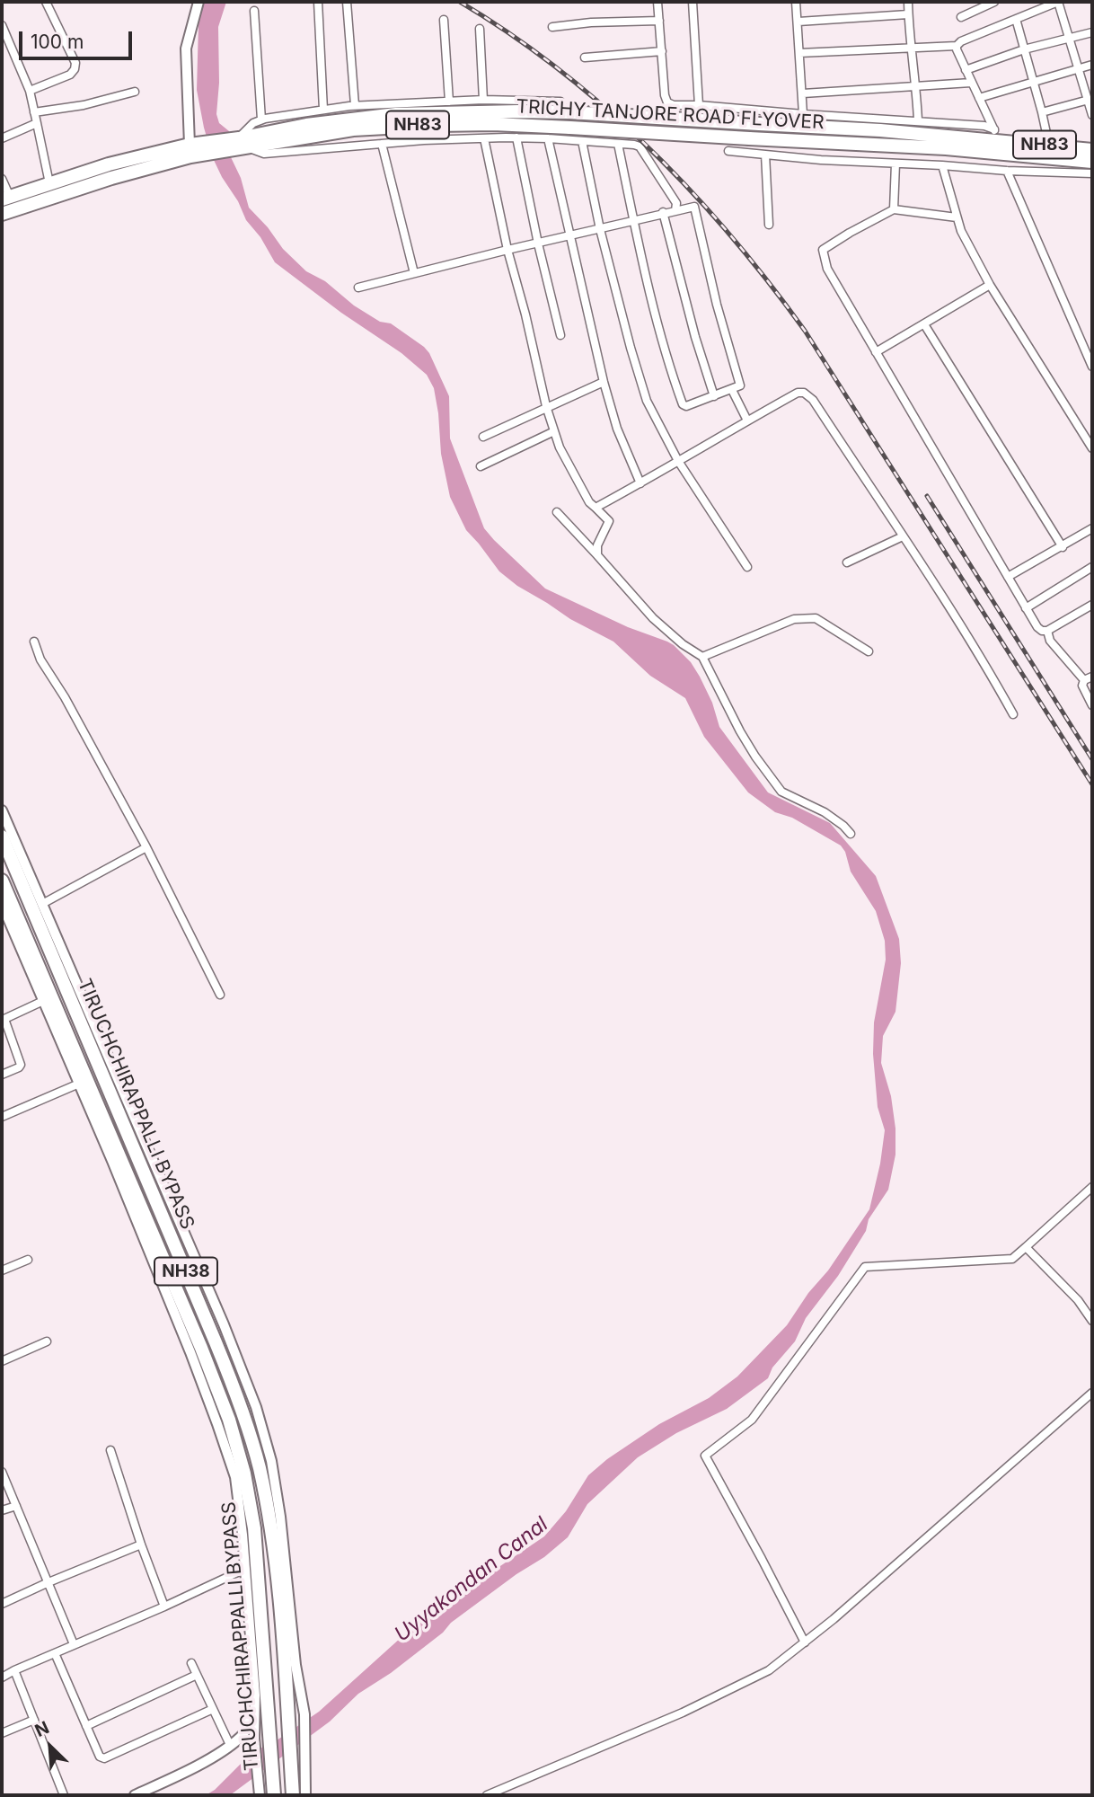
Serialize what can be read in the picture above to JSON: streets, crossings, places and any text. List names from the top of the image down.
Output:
{
  "streets": {
    "highway": [
      "TRICHY TANJORE ROAD FLYOVER",
      "NH83",
      "TIRUCHCHIRAPPALLI BYPASS",
      "NH38"
    ]
  },
  "crossings": [
    ["TRICHY TANJORE ROAD FLYOVER", "NH83"]
  ],
  "water": ["Uyyakondan Canal"],
  "scale_bar": "100 m",
  "north": "top left"
}
